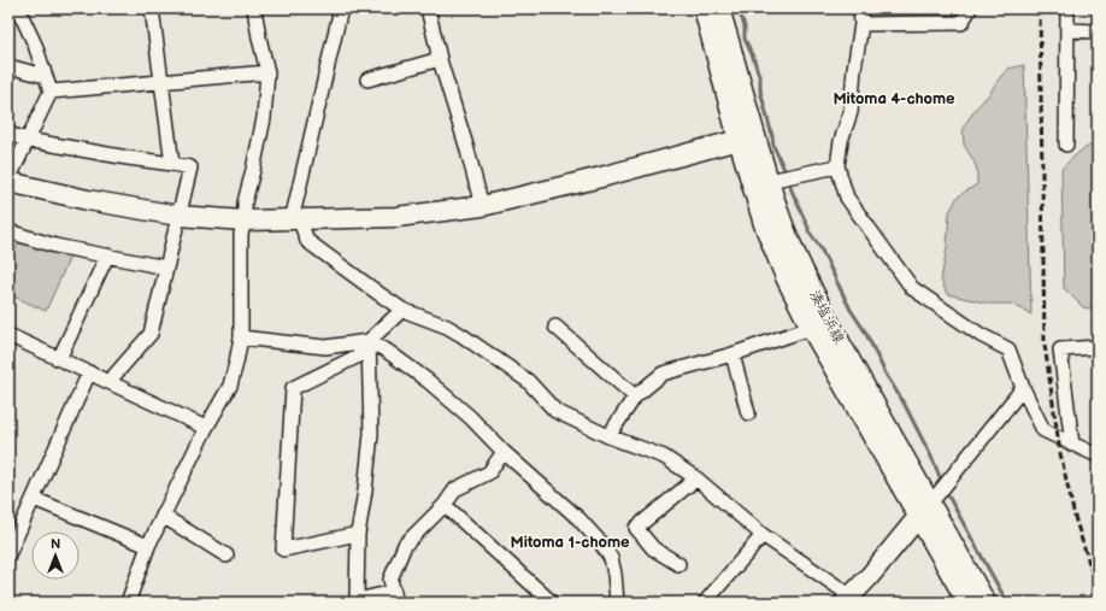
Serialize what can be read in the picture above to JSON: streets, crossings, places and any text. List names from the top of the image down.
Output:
{
  "streets": {
    "main road": ["湊塩浜線"]
  },
  "districts": ["Mitoma 4-chome", "Mitoma 1-chome"],
  "north": "top"
}
